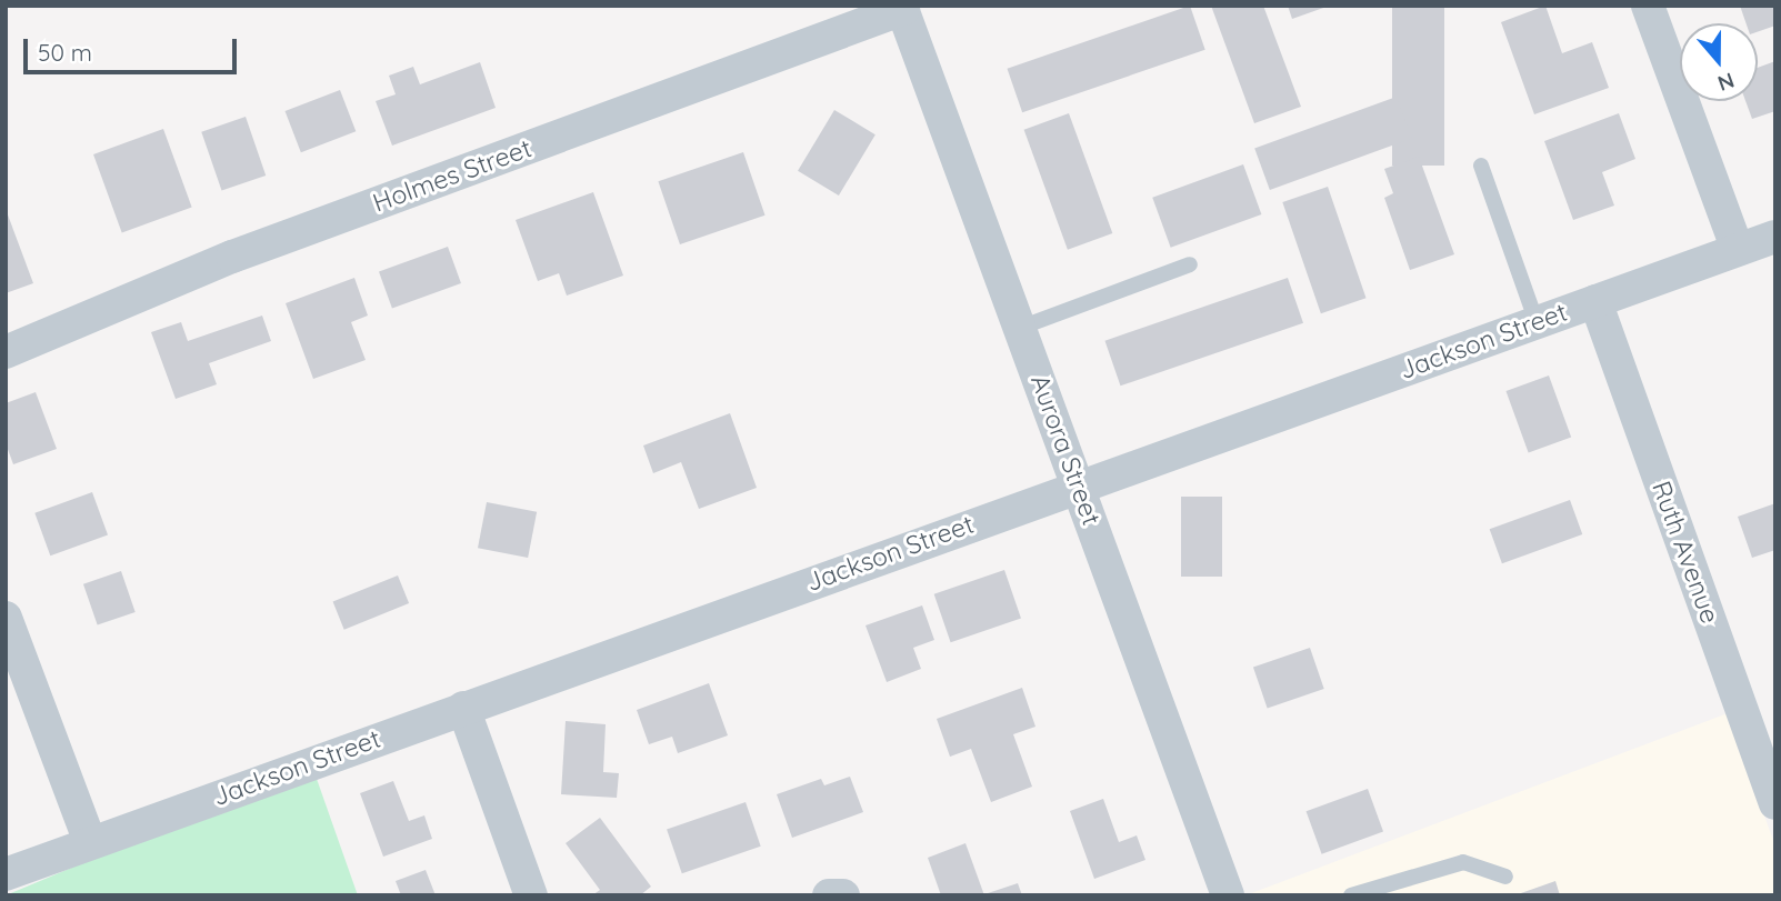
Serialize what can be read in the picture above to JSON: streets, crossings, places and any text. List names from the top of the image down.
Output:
{
  "streets": {
    "street": [
      "Holmes Street",
      "Jackson Street",
      "Aurora Street",
      "Ruth Avenue"
    ]
  },
  "crossings": [
    ["Holmes Street", "Aurora Street"],
    ["Jackson Street", "Aurora Street"],
    ["Jackson Street", "Ruth Avenue"]
  ],
  "scale_bar": "50 m",
  "north": "bottom"
}
